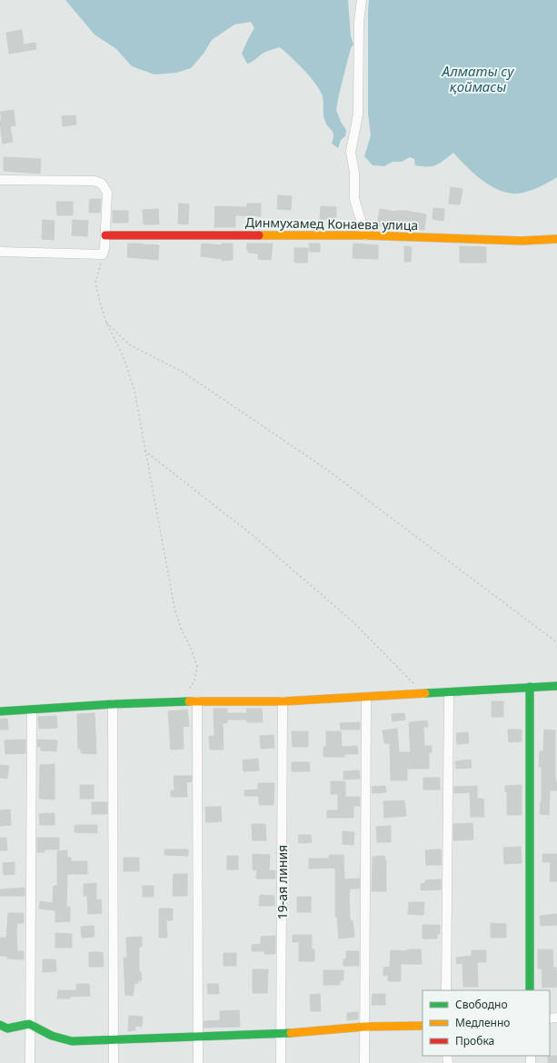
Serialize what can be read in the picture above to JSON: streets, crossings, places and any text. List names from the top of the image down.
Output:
{
  "streets": {
    "street": ["Динмухамед Конаева улица", "19-ая линия"]
  },
  "water": ["Алматы су қоймасы"],
  "legend": ["Свободно", "Медленно", "Пробка"]
}
